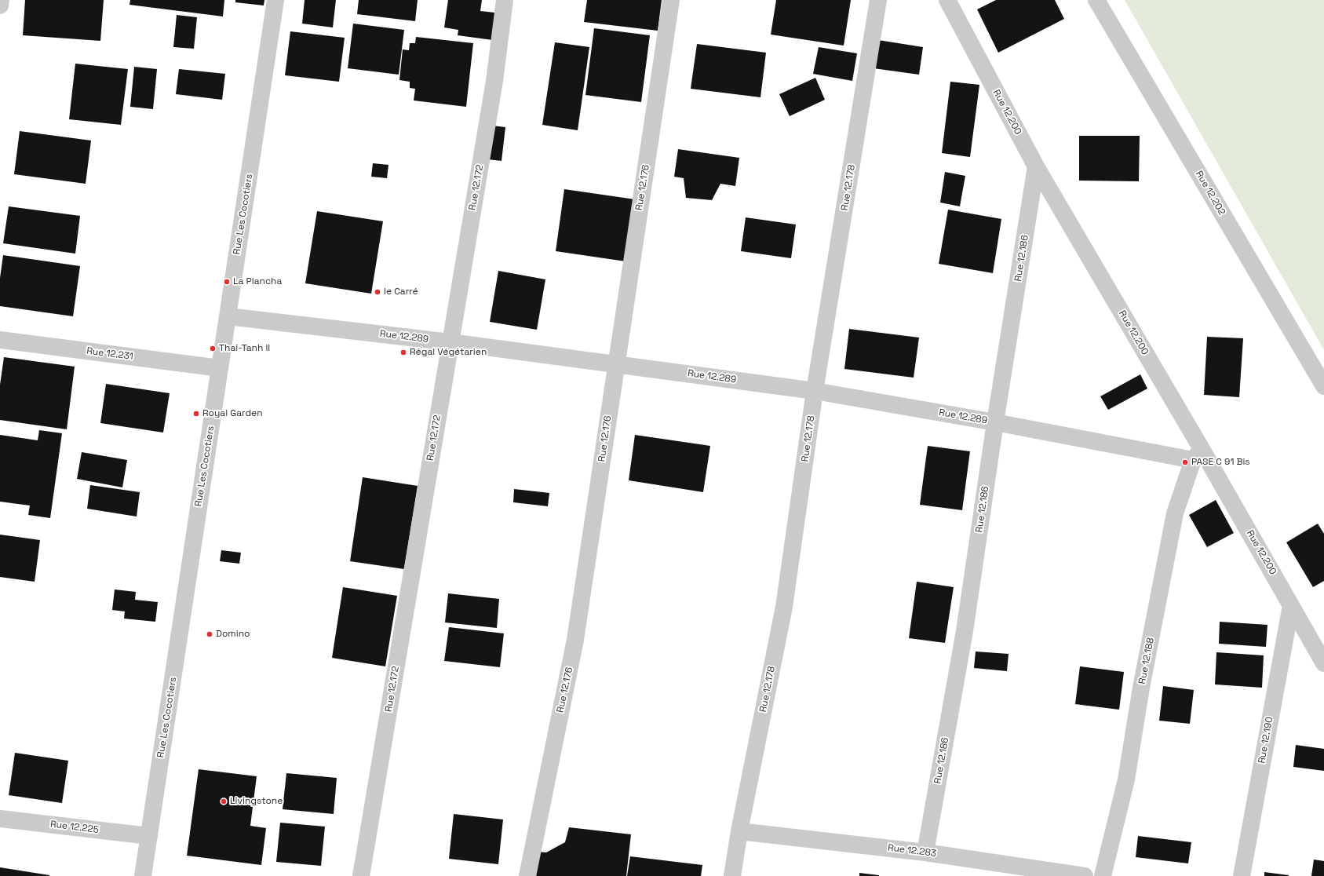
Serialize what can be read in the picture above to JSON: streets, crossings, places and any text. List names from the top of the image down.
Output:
{
  "streets": {
    "street": [
      "Rue 12.200",
      "Rue 12.172",
      "Rue 12.176",
      "Rue 12.178",
      "Rue 12.202",
      "Rue Les Cocotiers",
      "Rue 12.186",
      "Rue 12.289",
      "Rue 12.231",
      "Rue 12.188",
      "Rue 12.190",
      "Rue 12.225",
      "Rue 12.283"
    ]
  },
  "crossings": [
    ["Rue 12.200", "Rue 12.186"],
    ["Rue 12.200", "Rue 12.289"],
    ["Rue 12.200", "Rue 12.188"],
    ["Rue 12.200", "Rue 12.190"],
    ["Rue 12.172", "Rue 12.289"],
    ["Rue 12.176", "Rue 12.289"],
    ["Rue 12.178", "Rue 12.289"],
    ["Rue 12.178", "Rue 12.283"],
    ["Rue Les Cocotiers", "Rue 12.289"],
    ["Rue Les Cocotiers", "Rue 12.231"],
    ["Rue Les Cocotiers", "Rue 12.225"],
    ["Rue 12.186", "Rue 12.289"],
    ["Rue 12.186", "Rue 12.283"],
    ["Rue 12.289", "Rue 12.188"]
  ],
  "places": [
    "La Plancha",
    "le Carré",
    "Thai-Tanh II",
    "Régal Végétarien",
    "Royal Garden",
    "PASE C 91 Bis",
    "Domino",
    "Livingstone"
  ]
}
